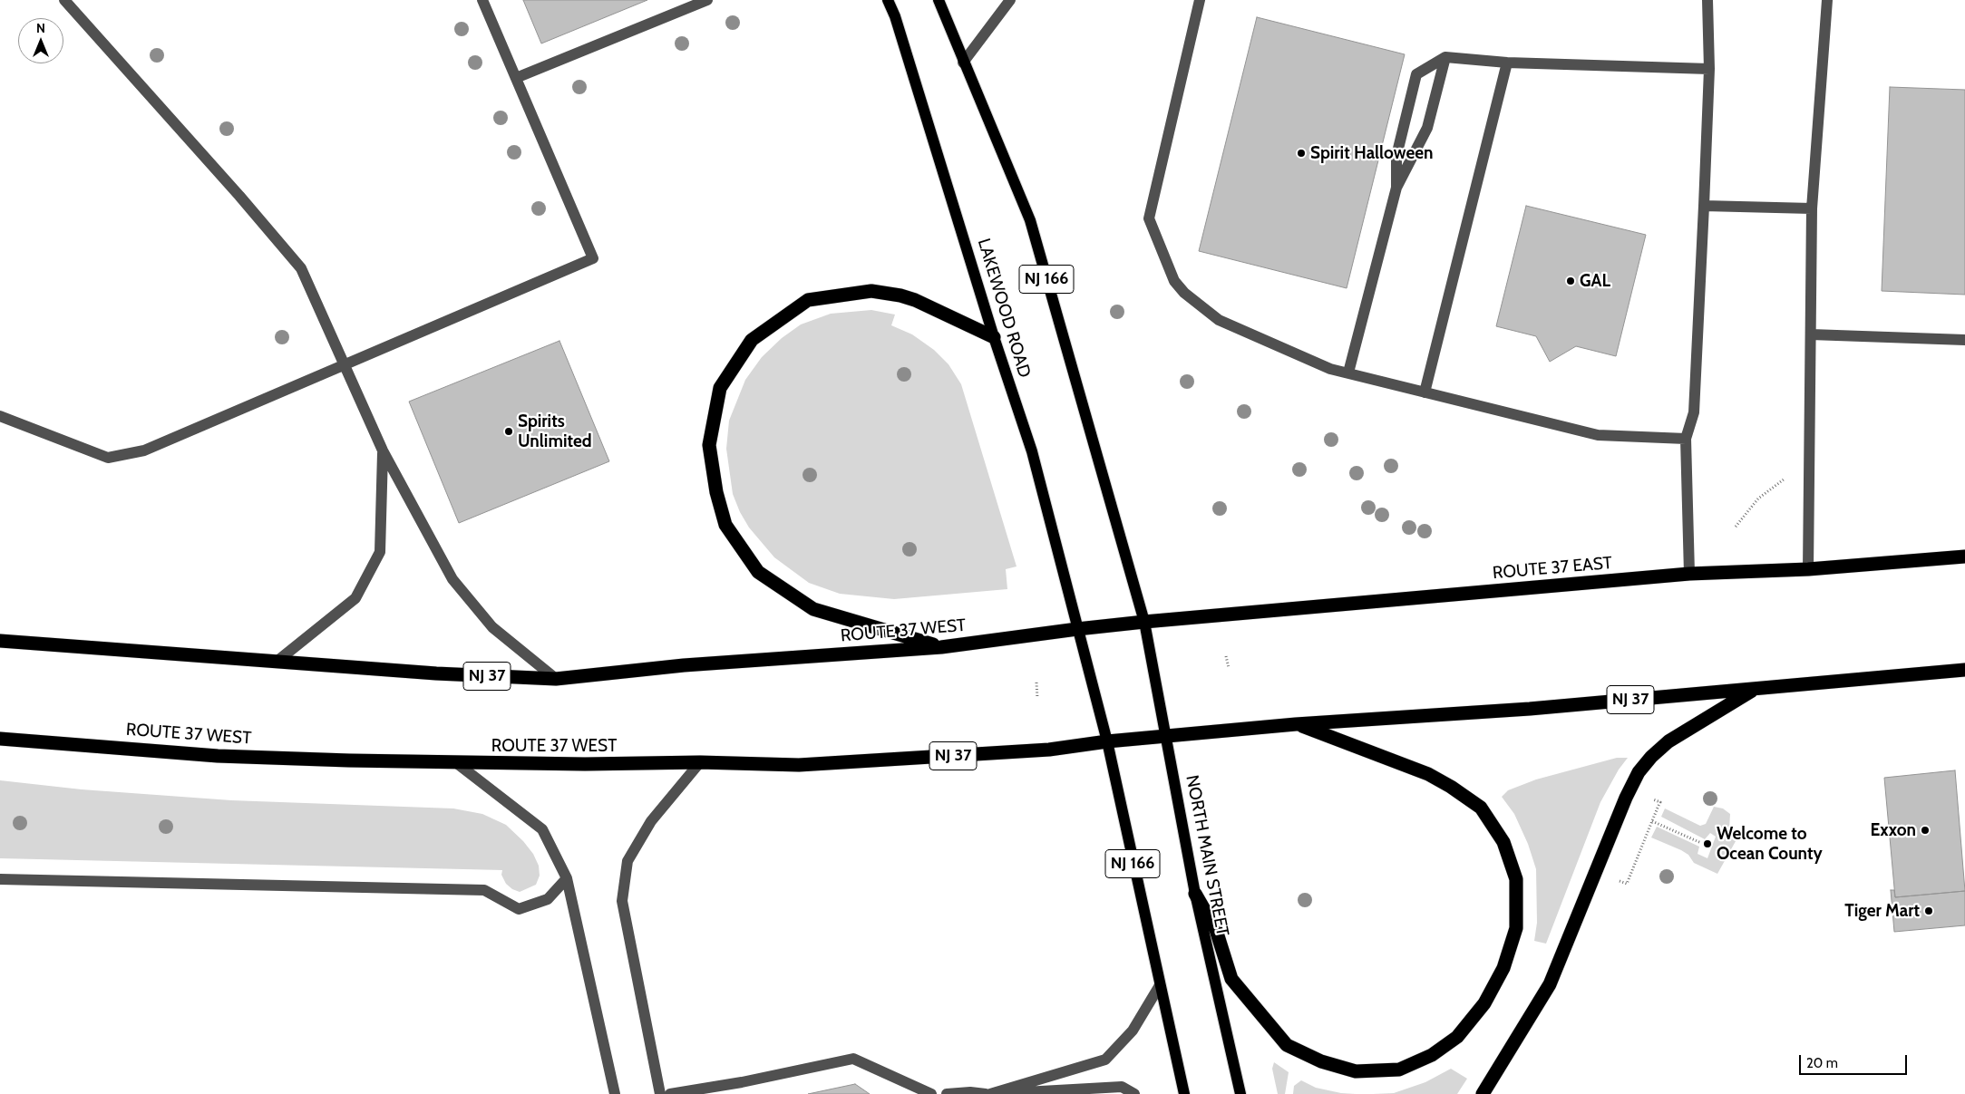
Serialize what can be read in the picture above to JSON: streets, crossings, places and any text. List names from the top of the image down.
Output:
{
  "streets": {
    "highway": ["ROUTE 37 EAST", "ROUTE 37 WEST", "NJ 37"],
    "main road": ["NJ 166", "LAKEWOOD ROAD", "NORTH MAIN STREET"]
  },
  "crossings": [
    ["NJ 166", "LAKEWOOD ROAD"],
    ["NJ 166", "ROUTE 37 EAST"],
    ["NJ 166", "ROUTE 37 WEST"],
    ["NJ 166", "NJ 37"],
    ["NJ 166", "NORTH MAIN STREET"],
    ["LAKEWOOD ROAD", "ROUTE 37 WEST"],
    ["LAKEWOOD ROAD", "NJ 37"],
    ["ROUTE 37 EAST", "NJ 37"],
    ["ROUTE 37 EAST", "NORTH MAIN STREET"],
    ["ROUTE 37 WEST", "NJ 37"],
    ["NJ 37", "NORTH MAIN STREET"]
  ],
  "places": [
    "Spirit Halloween",
    "GAL",
    "Spirits Unlimited",
    "Exxon",
    "Welcome to Ocean County",
    "Tiger Mart"
  ],
  "scale_bar": "20 m",
  "north": "top"
}
